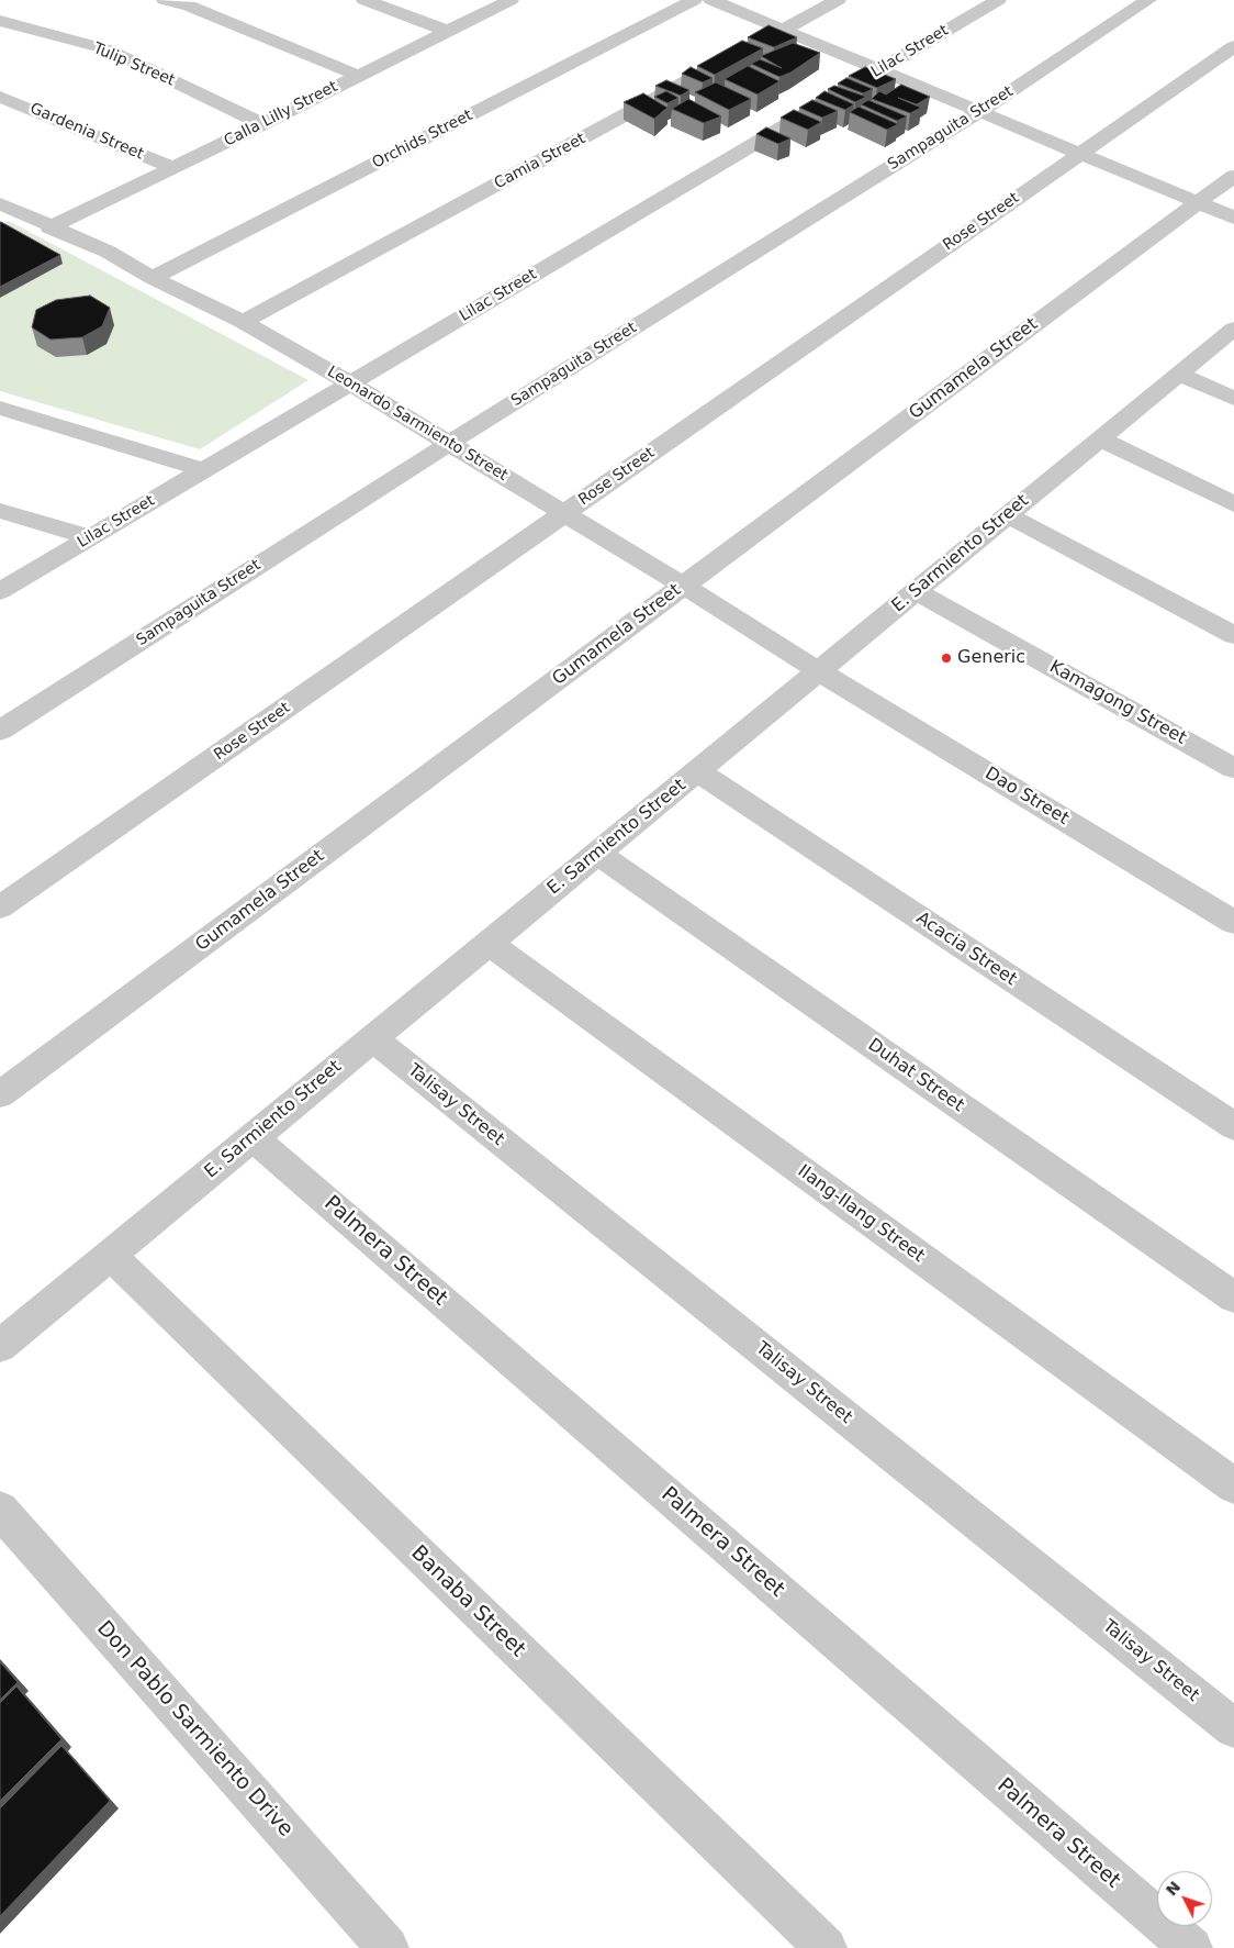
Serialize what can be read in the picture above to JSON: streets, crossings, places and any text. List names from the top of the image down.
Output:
{
  "streets": {
    "street": [
      "Lilac Street",
      "Tulip Street",
      "Calla Lilly Street",
      "Sampaguita Street",
      "Gardenia Street",
      "Orchids Street",
      "Camia Street",
      "Rose Street",
      "Gumamela Street",
      "Leonardo Sarmiento Street",
      "E. Sarmiento Street",
      "Kamagong Street",
      "Dao Street",
      "Acacia Street",
      "Duhat Street",
      "Talisay Street",
      "Ilang-Ilang Street",
      "Palmera Street",
      "Banaba Street",
      "Don Pablo Sarmiento Drive"
    ]
  },
  "crossings": [
    ["Lilac Street", "Leonardo Sarmiento Street"],
    ["Tulip Street", "Calla Lilly Street"],
    ["Calla Lilly Street", "Gardenia Street"],
    ["Calla Lilly Street", "Leonardo Sarmiento Street"],
    ["Sampaguita Street", "Leonardo Sarmiento Street"],
    ["Orchids Street", "Leonardo Sarmiento Street"],
    ["Camia Street", "Leonardo Sarmiento Street"],
    ["Rose Street", "Leonardo Sarmiento Street"],
    ["Gumamela Street", "Leonardo Sarmiento Street"],
    ["Leonardo Sarmiento Street", "E. Sarmiento Street"],
    ["Leonardo Sarmiento Street", "Dao Street"],
    ["E. Sarmiento Street", "Kamagong Street"],
    ["E. Sarmiento Street", "Dao Street"],
    ["E. Sarmiento Street", "Acacia Street"],
    ["E. Sarmiento Street", "Duhat Street"],
    ["E. Sarmiento Street", "Talisay Street"],
    ["E. Sarmiento Street", "Ilang-Ilang Street"],
    ["E. Sarmiento Street", "Palmera Street"],
    ["E. Sarmiento Street", "Banaba Street"]
  ],
  "places": ["Generic"],
  "north": "top left"
}
